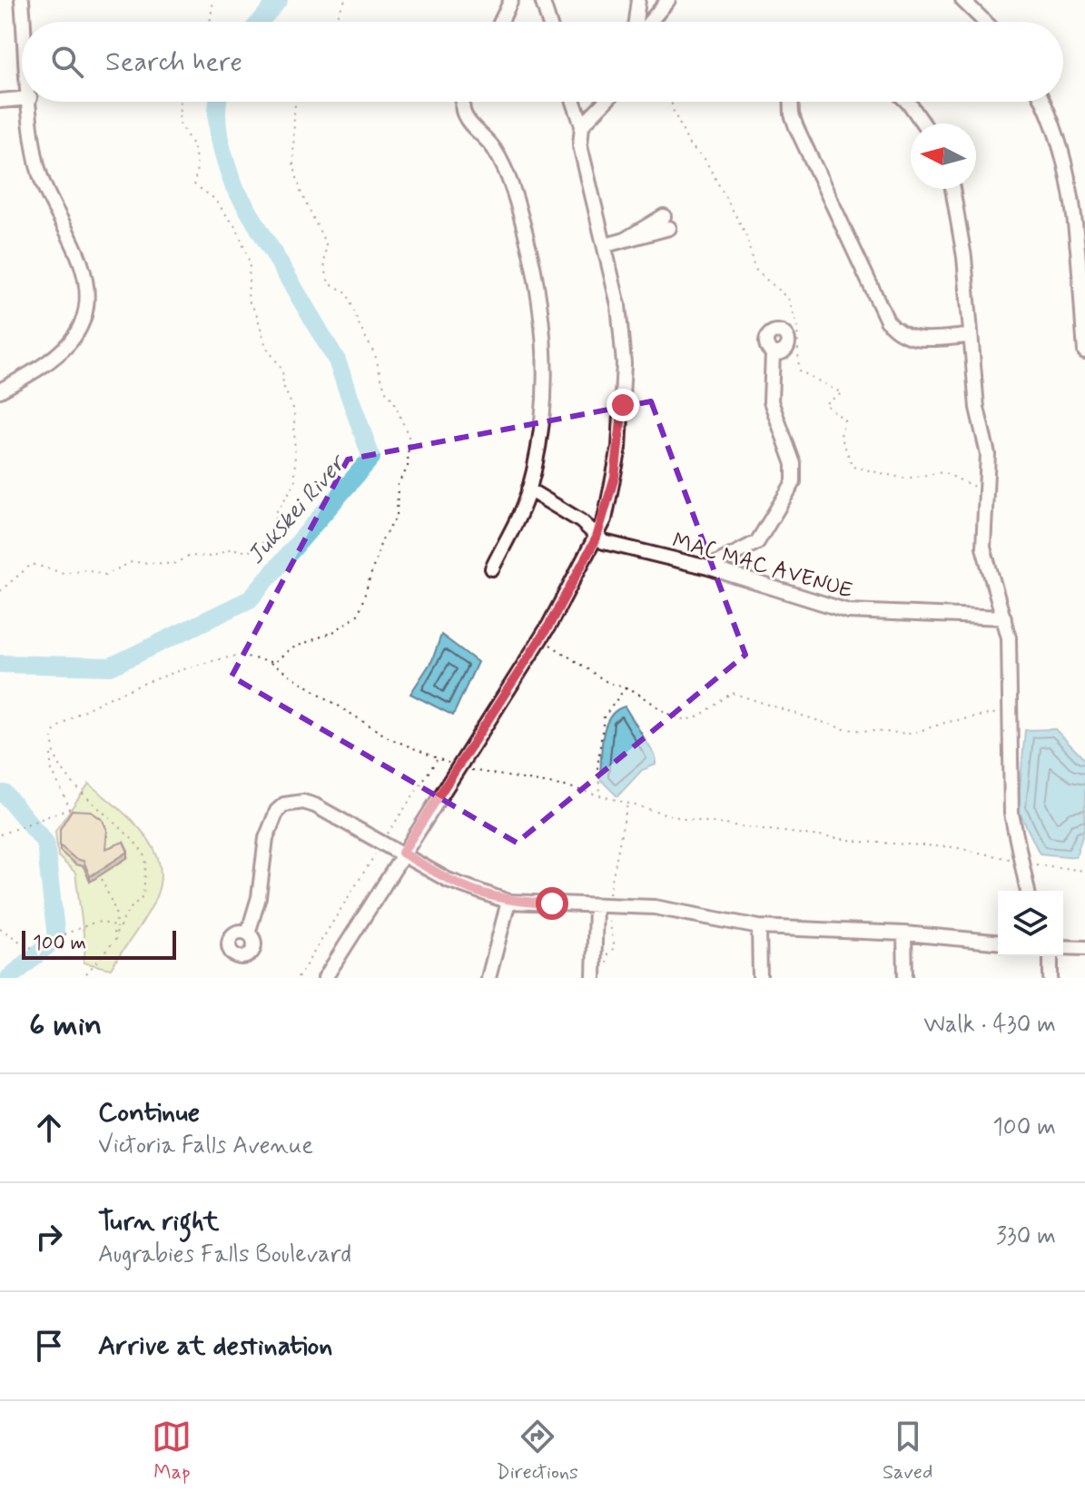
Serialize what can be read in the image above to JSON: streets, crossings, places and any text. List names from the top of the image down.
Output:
{
  "streets": {
    "street": ["MAC MAC AVENUE"]
  },
  "water": ["Jukskei River"],
  "scale_bar": "100 m",
  "north": "left",
  "page": {
    "search": "Search here",
    "scale": "100 m",
    "heading": ["6 min", "Walk · 430 m"],
    "list": [
      ["Continue", "Victoria Falls Avenue", "100 m"],
      ["Turn right", "Augrabies Falls Boulevard", "330 m"],
      "Arrive at destination"
    ],
    "nav": ["Map", "Directions", "Saved"]
  }
}
